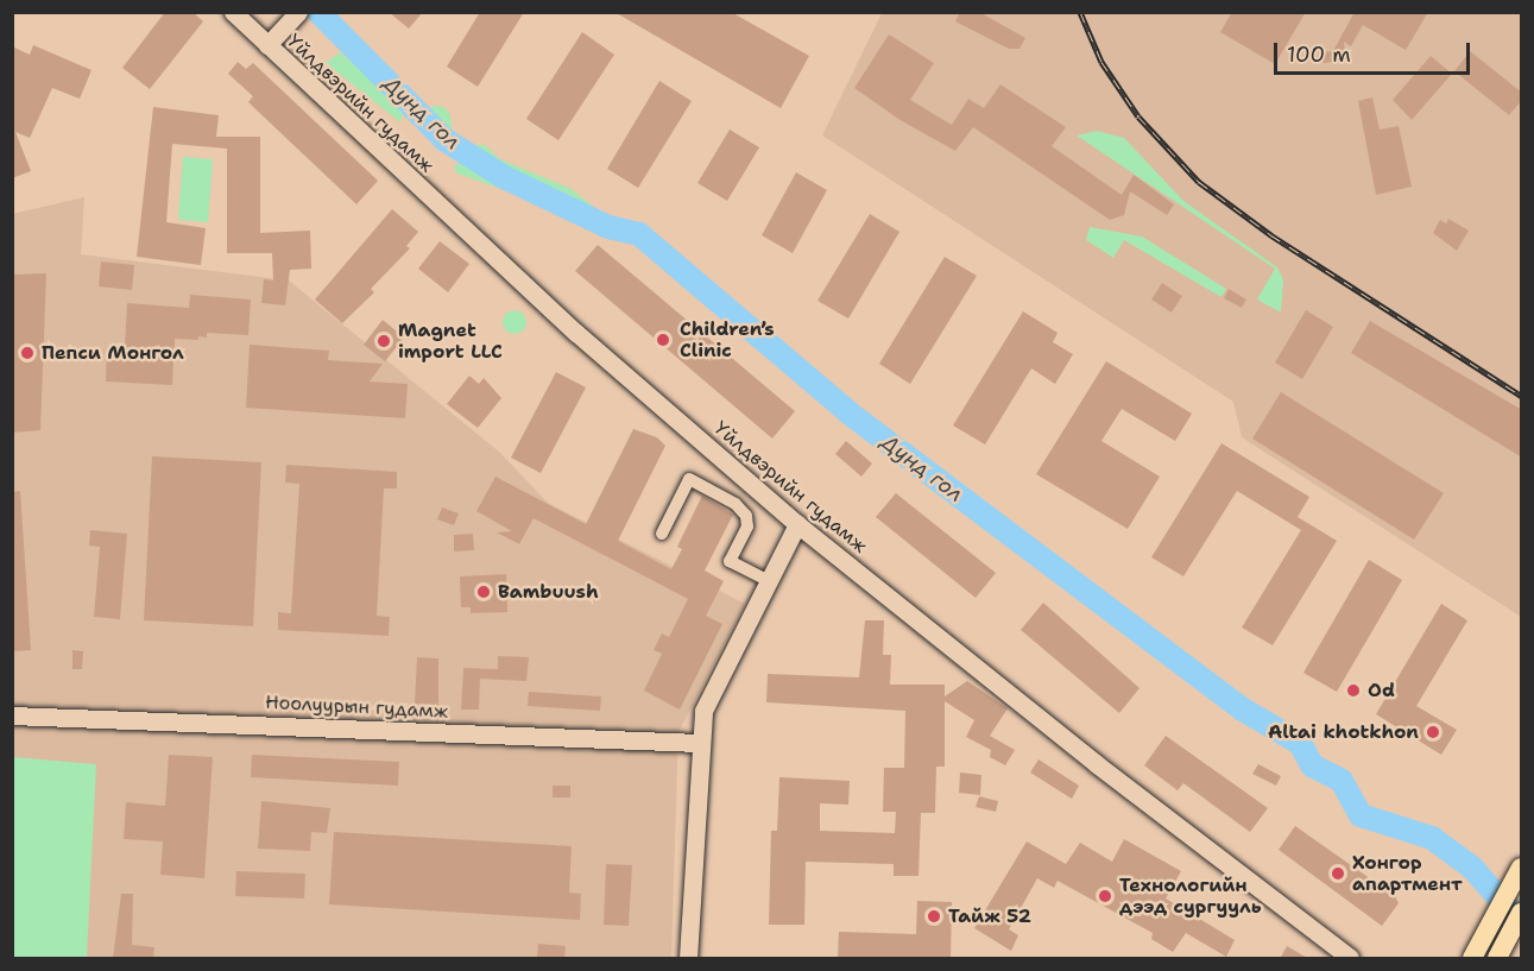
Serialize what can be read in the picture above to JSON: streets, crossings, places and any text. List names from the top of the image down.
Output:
{
  "streets": {
    "main road": ["Yйлдвэрийн гудамж", "Ноолуурын гудамж"]
  },
  "water": ["Дунд гол"],
  "places": [
    "Children’s Clinic",
    "Magnet import LLC",
    "Пепси Монгол",
    "Bambuush",
    "Od",
    "Altai khotkhon",
    "Хонгор апартмент",
    "Технологийн дээд сургууль",
    "Тайж 52"
  ],
  "scale_bar": "100 m"
}
